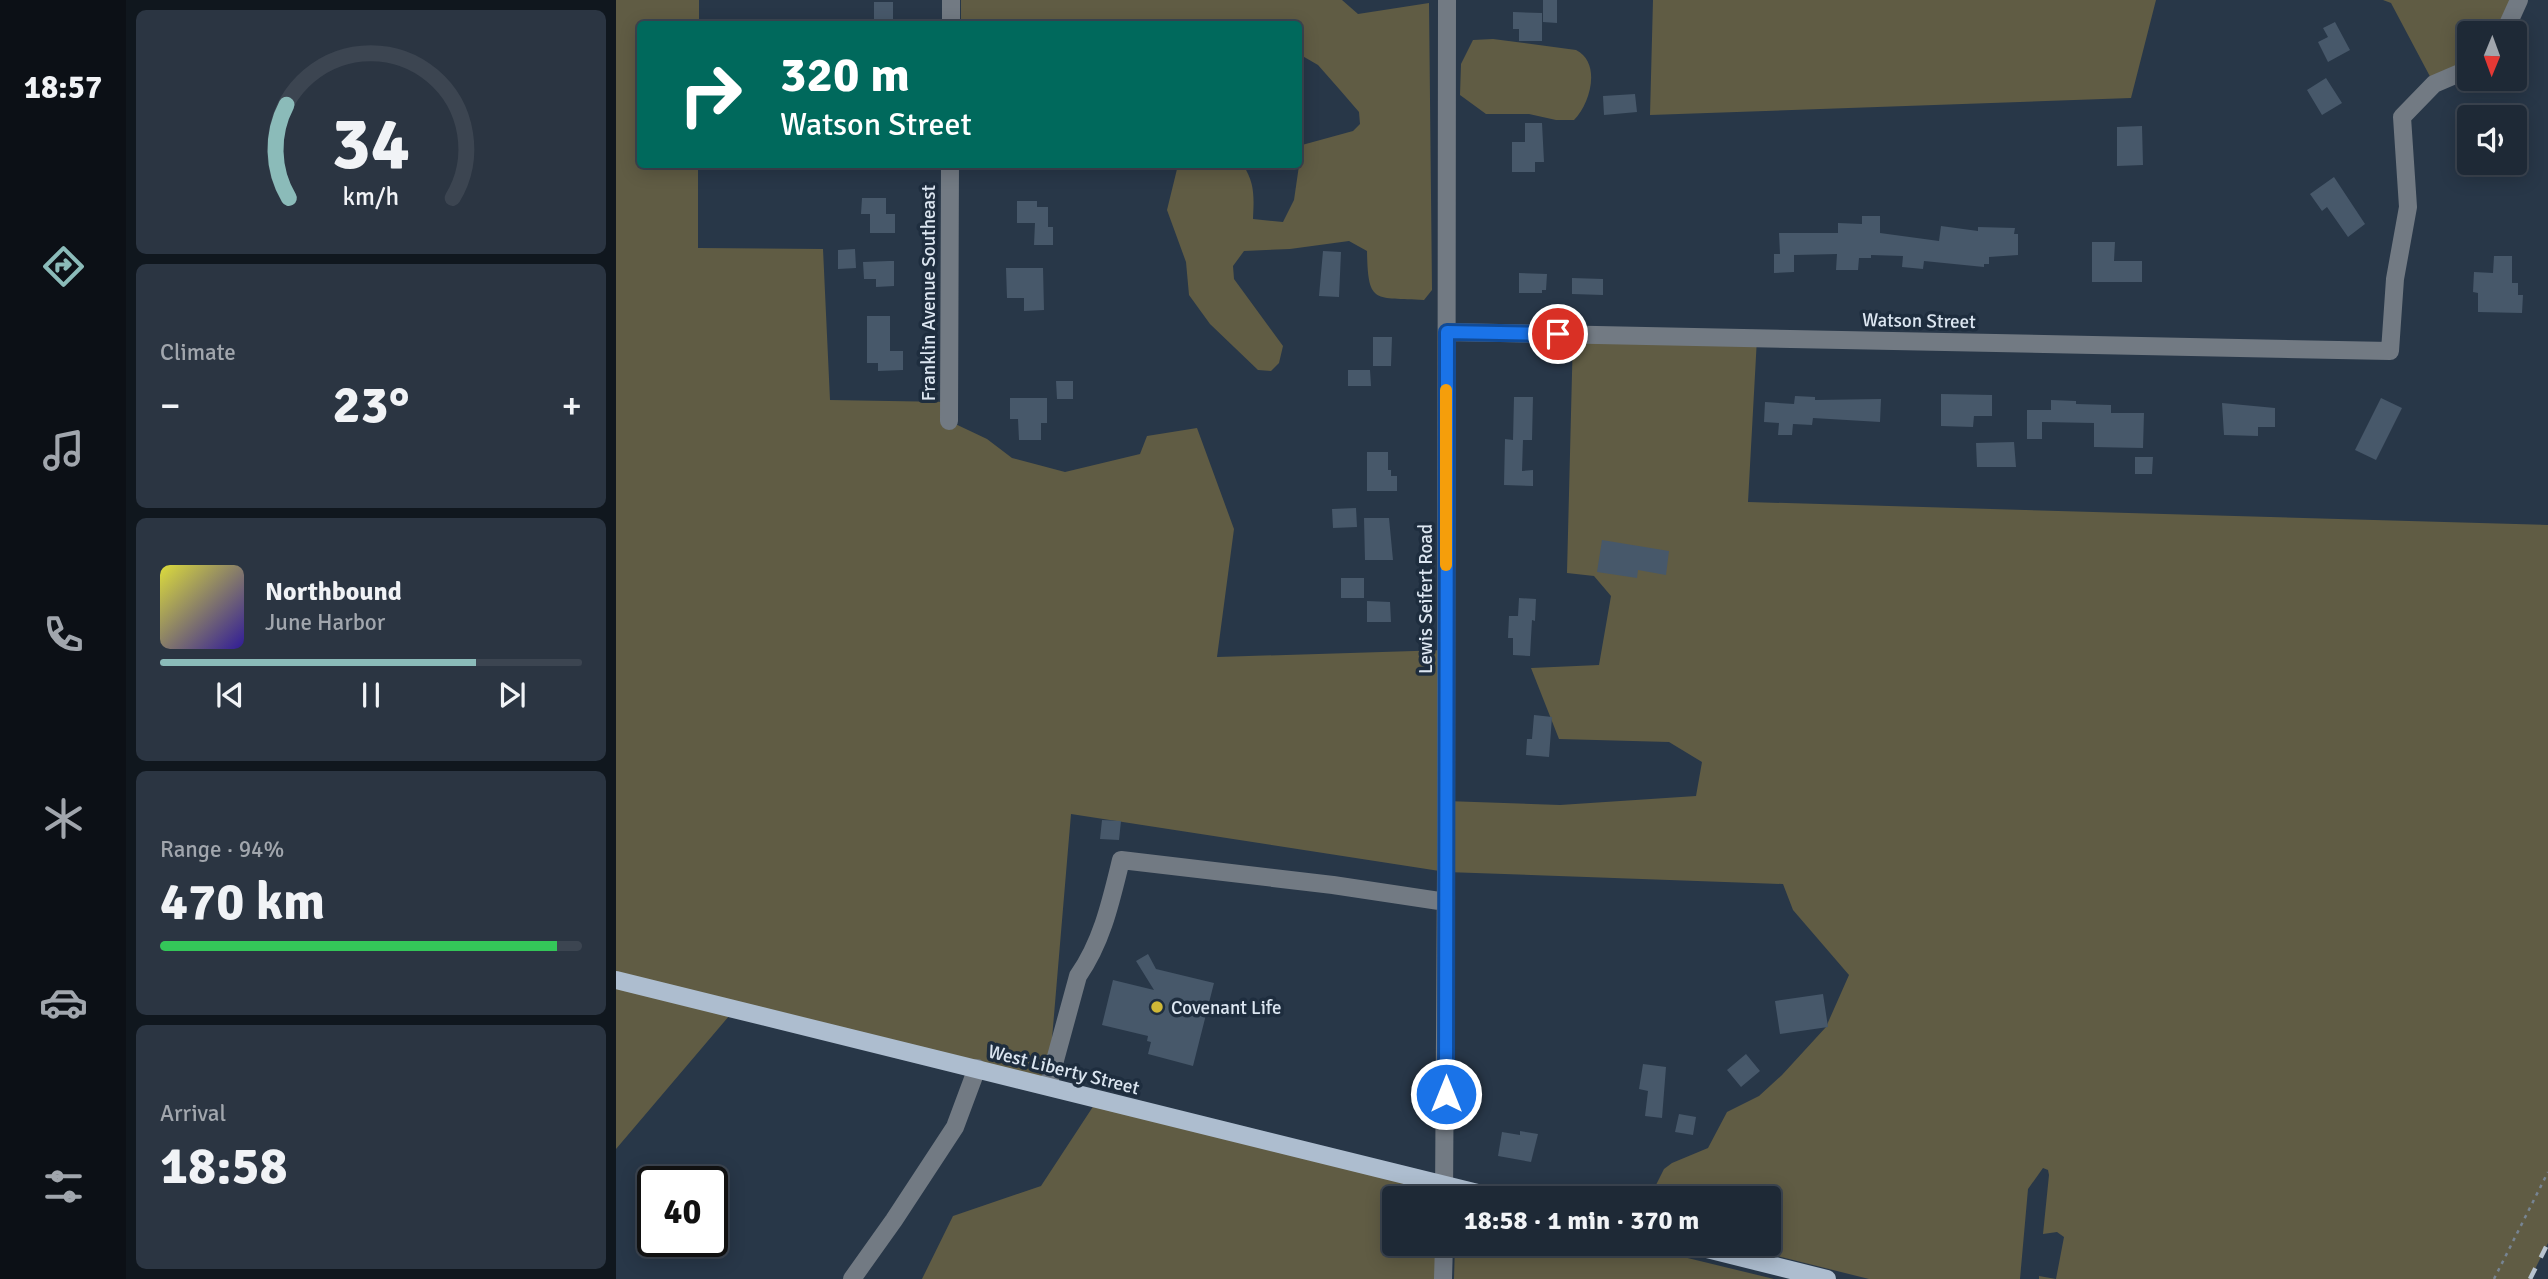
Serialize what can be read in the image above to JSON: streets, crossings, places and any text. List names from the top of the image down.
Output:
{
  "streets": {
    "main road": ["West Liberty Street"],
    "street": ["Franklin Avenue Southeast", "Watson Street", "Lewis Seifert Road"]
  },
  "crossings": [
    ["Watson Street", "Lewis Seifert Road"]
  ],
  "places": ["Covenant Life"],
  "north": "bottom",
  "page": {
    "tabs": "18:57",
    "turn": ["320 m", "Watson Street"],
    "tile": [
      "Climate",
      ["Range · 94%", "470 km"],
      ["Arrival", "18:58"]
    ],
    "heat": ["−", "23°", "+"],
    "song": ["Northbound", "June Harbor"],
    "limit": "40",
    "trip": "18:58 · 1 min · 370 m",
    "gauge": ["34", "km/h"]
  }
}
